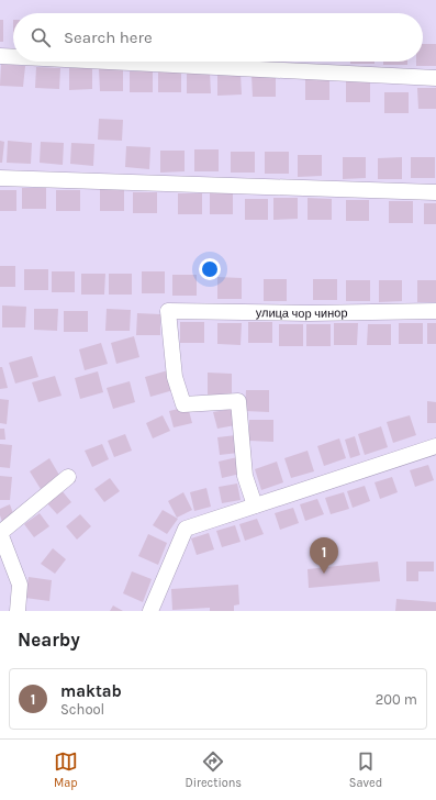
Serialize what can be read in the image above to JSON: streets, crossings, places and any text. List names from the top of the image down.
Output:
{
  "streets": {
    "street": ["улица чор чинор"]
  },
  "page": {
    "search": "Search here",
    "pins": "1",
    "heading": "Nearby",
    "list": [
      {
        "mark": "1",
        "name": "maktab",
        "note": "School",
        "value": "200 m"
      }
    ],
    "nav": ["Map", "Directions", "Saved"]
  }
}
